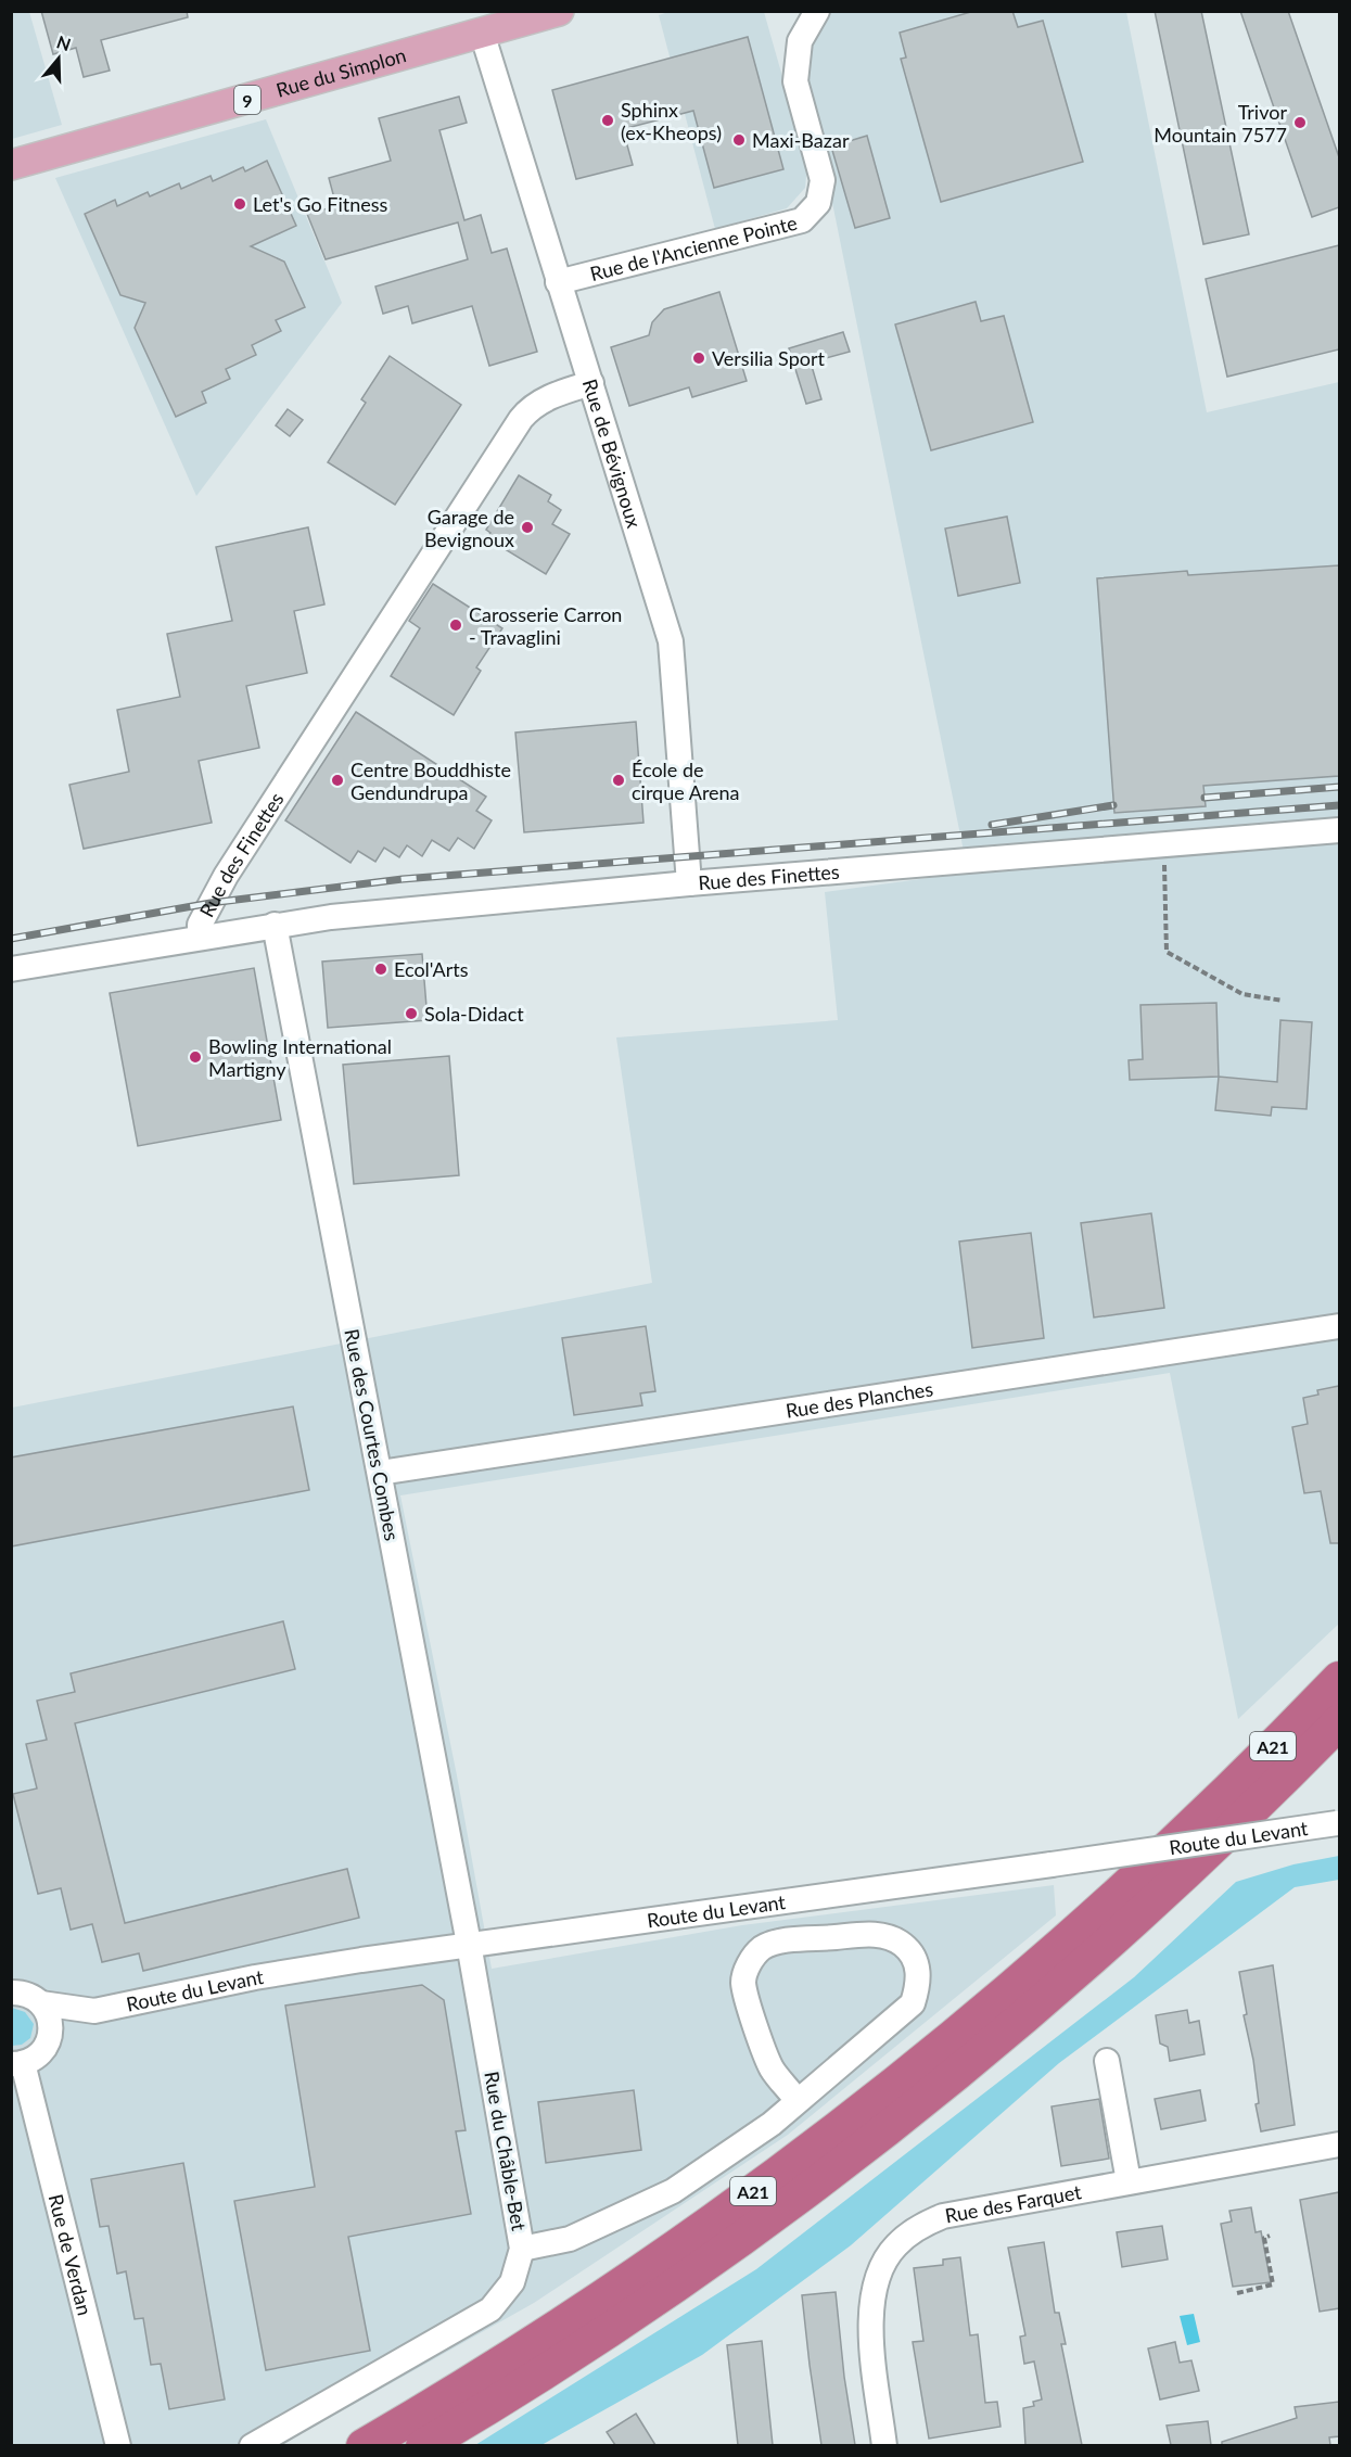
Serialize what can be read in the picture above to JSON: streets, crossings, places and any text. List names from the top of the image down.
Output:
{
  "streets": {
    "highway": ["A21"],
    "main road": ["Rue du Simplon", "9"],
    "street": [
      "Rue de l'Ancienne Pointe",
      "Rue de Bévignoux",
      "Rue des Finettes",
      "Rue des Planches",
      "Rue des Courtes Combes",
      "Route du Levant",
      "Rue du Châble-Bet",
      "Rue des Farquet",
      "Rue de Verdan"
    ]
  },
  "crossings": [
    ["Rue du Simplon", "Rue de Bévignoux"],
    ["Rue de l'Ancienne Pointe", "Rue de Bévignoux"],
    ["Rue de Bévignoux", "Rue des Finettes"],
    ["Rue des Finettes", "Rue des Courtes Combes"],
    ["Rue des Planches", "Rue des Courtes Combes"],
    ["Rue des Courtes Combes", "Route du Levant"],
    ["Rue des Courtes Combes", "Rue du Châble-Bet"],
    ["Route du Levant", "Rue du Châble-Bet"],
    ["Route du Levant", "Rue de Verdan"]
  ],
  "places": [
    "Sphinx (ex-Kheops)",
    "Trivor Mountain 7577",
    "Maxi-Bazar",
    "Let's Go Fitness",
    "Versilia Sport",
    "Garage de Bevignoux",
    "Carosserie Carron - Travaglini",
    "Centre Bouddhiste Gendundrupa",
    "École de cirque Arena",
    "Ecol'Arts",
    "Sola-Didact",
    "Bowling International Martigny"
  ],
  "north": "top"
}
